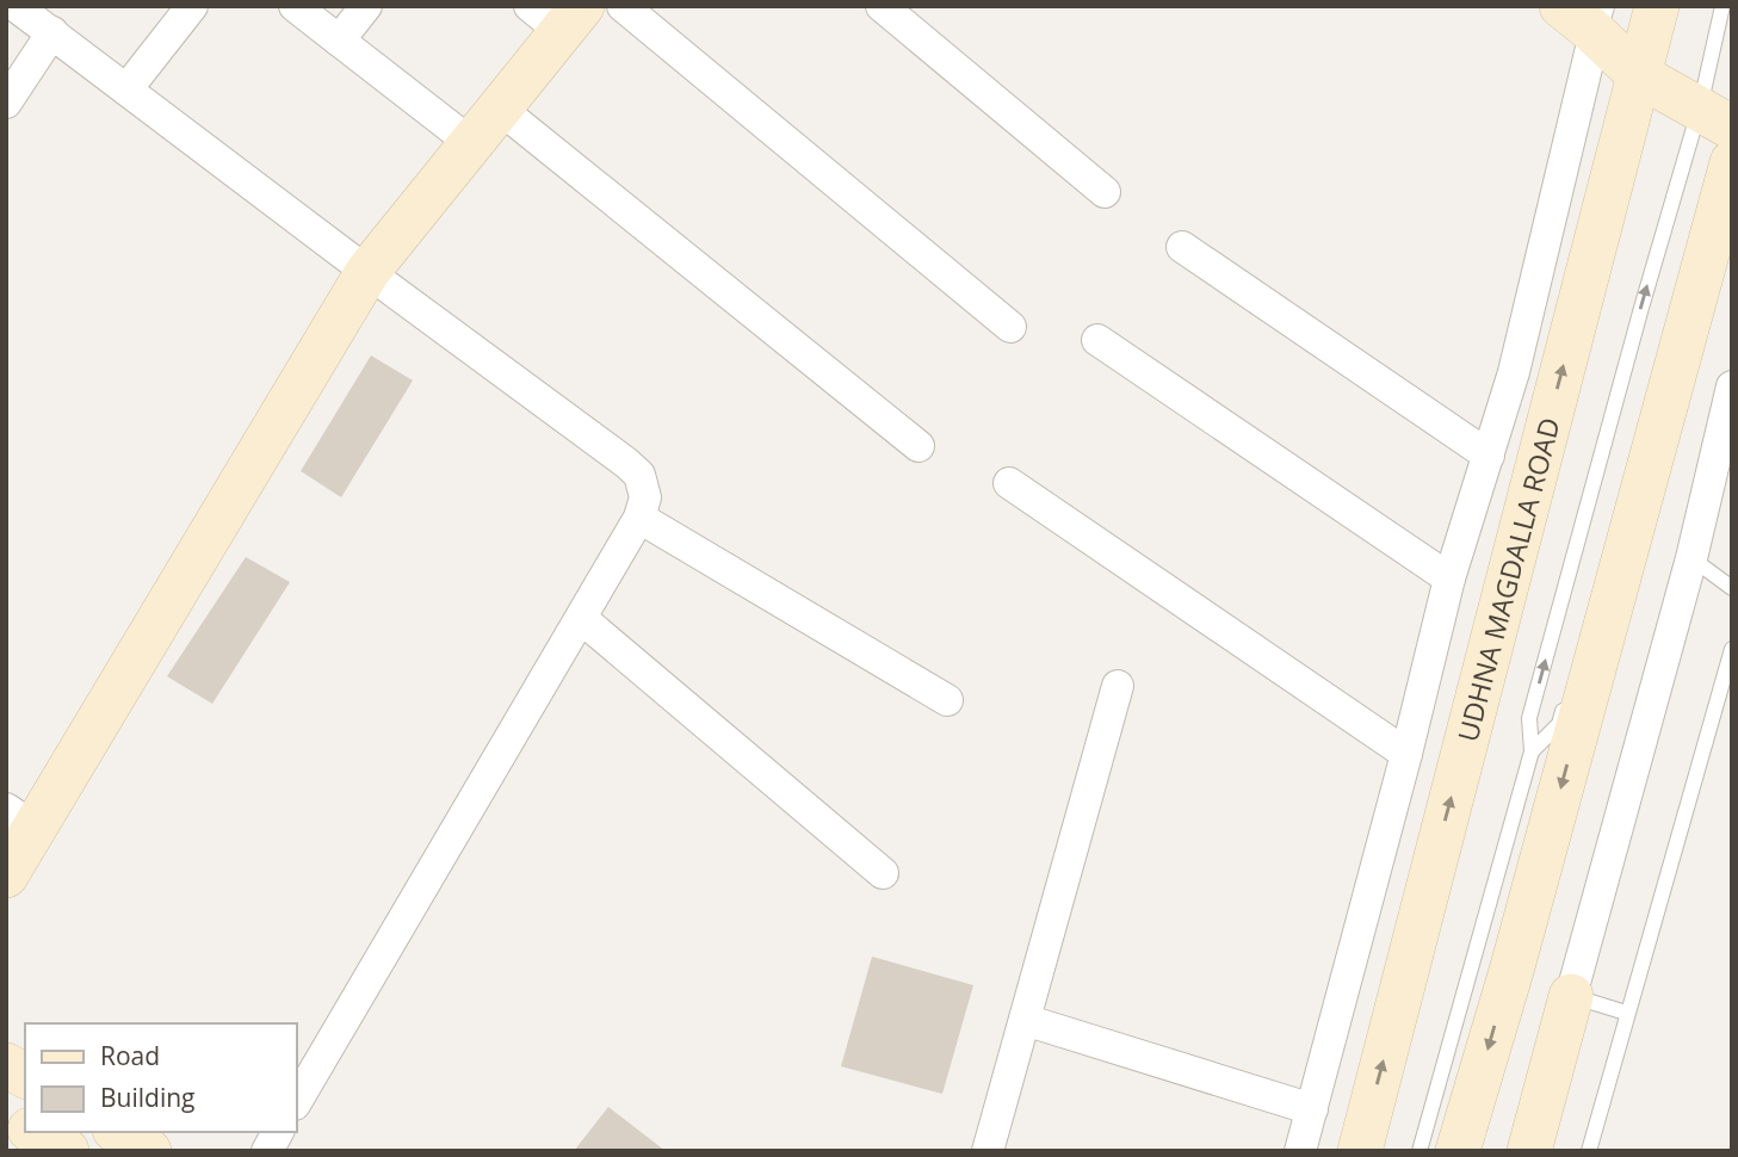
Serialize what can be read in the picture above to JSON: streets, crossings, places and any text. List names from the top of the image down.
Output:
{
  "streets": {
    "main road": ["UDHNA MAGDALLA ROAD"]
  },
  "legend": ["Road", "Building"]
}
